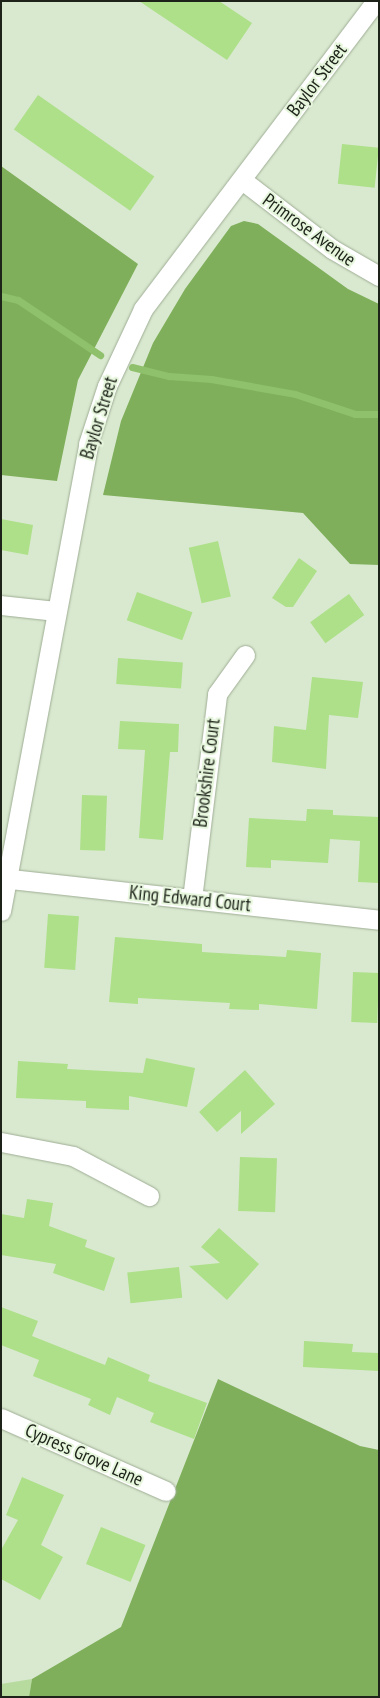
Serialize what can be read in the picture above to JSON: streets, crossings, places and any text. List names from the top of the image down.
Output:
{
  "streets": {
    "street": [
      "Baylor Street",
      "Primrose Avenue",
      "Brookshire Court",
      "King Edward Court",
      "Cypress Grove Lane"
    ]
  },
  "crossings": [
    ["Baylor Street", "Primrose Avenue"],
    ["Baylor Street", "King Edward Court"],
    ["Brookshire Court", "King Edward Court"]
  ]
}
